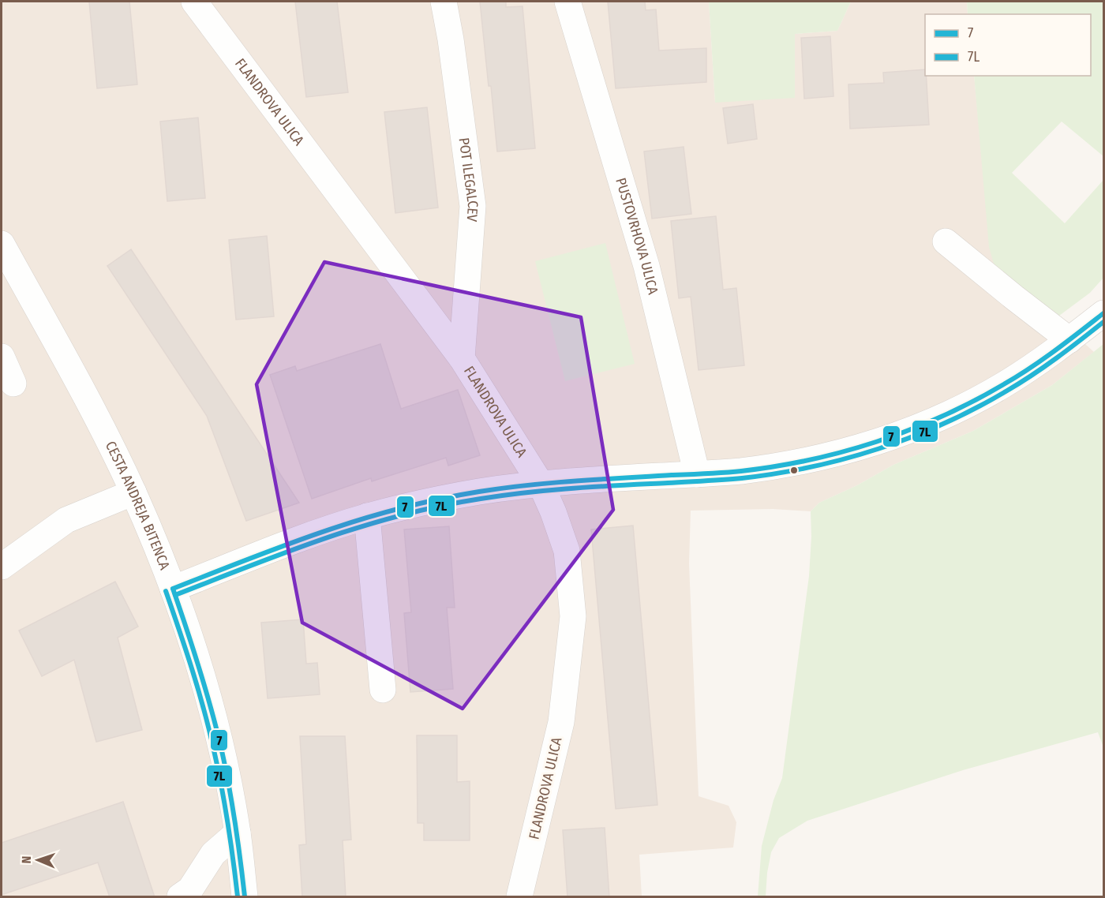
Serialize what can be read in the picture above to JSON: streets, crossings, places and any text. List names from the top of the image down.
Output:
{
  "streets": {
    "street": [
      "FLANDROVA ULICA",
      "POT ILEGALCEV",
      "PUSTOVRHOVA ULICA",
      "CESTA ANDREJA BITENCA"
    ]
  },
  "crossings": [
    ["FLANDROVA ULICA", "POT ILEGALCEV"]
  ],
  "lines": ["transit line 7", "transit line 7L"],
  "legend": ["7", "7L"],
  "north": "left"
}
